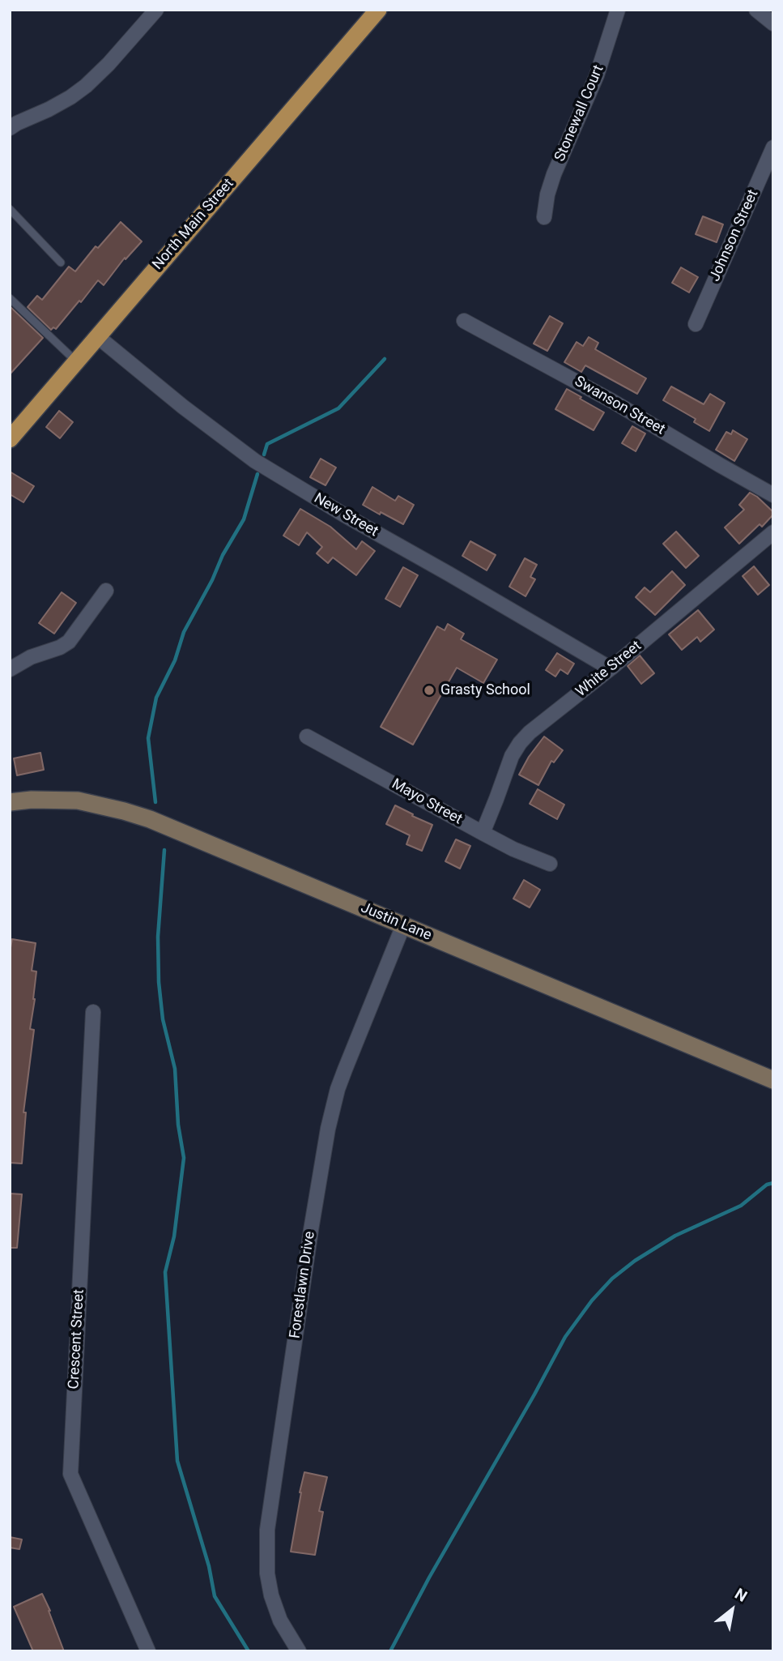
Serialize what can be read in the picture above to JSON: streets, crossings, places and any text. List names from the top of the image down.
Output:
{
  "streets": {
    "main road": ["North Main Street", "Justin Lane"],
    "street": [
      "Stonewall Court",
      "Johnson Street",
      "Swanson Street",
      "New Street",
      "White Street",
      "Mayo Street",
      "Forestlawn Drive",
      "Crescent Street"
    ]
  },
  "crossings": [
    ["North Main Street", "New Street"],
    ["New Street", "White Street"],
    ["White Street", "Mayo Street"],
    ["Justin Lane", "Forestlawn Drive"]
  ],
  "places": ["Grasty School"],
  "north": "top right"
}
